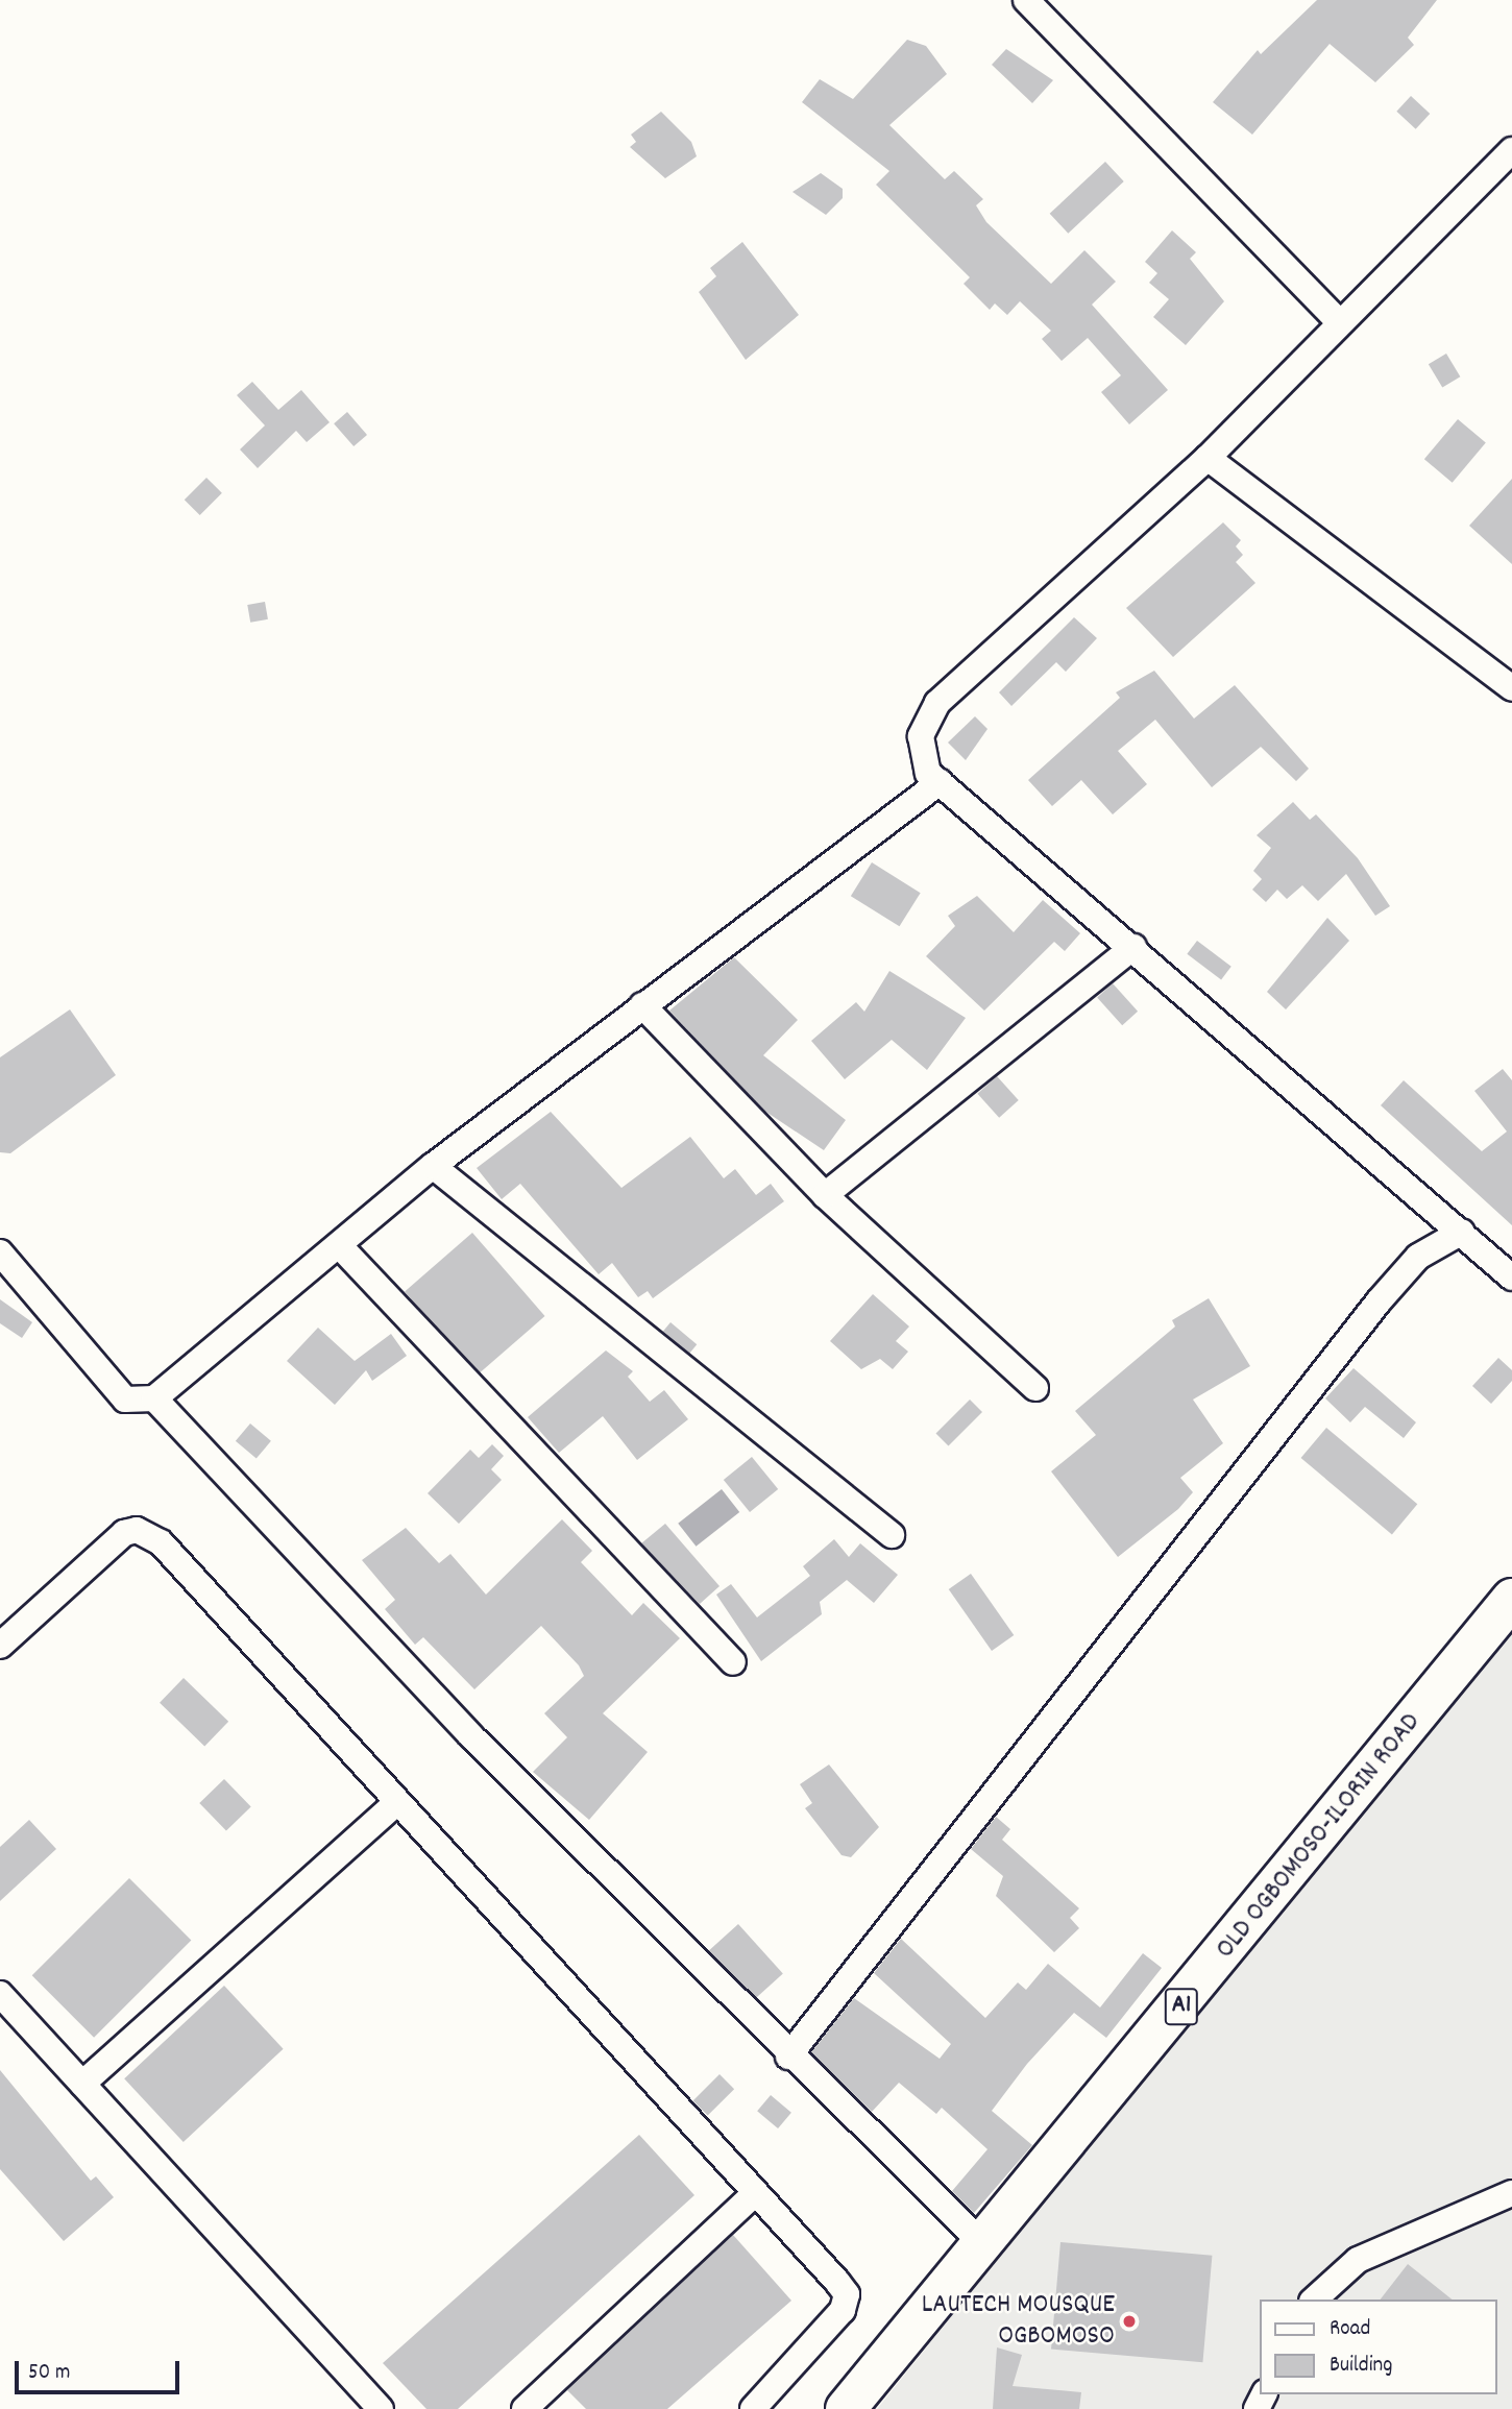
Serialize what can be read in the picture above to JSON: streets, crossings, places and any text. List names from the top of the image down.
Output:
{
  "streets": {
    "highway": ["OLD OGBOMOSO-ILORIN ROAD", "A1"]
  },
  "places": ["LAUTECH MOUSQUE OGBOMOSO"],
  "legend": ["Road", "Building"],
  "scale_bar": "50 m"
}
